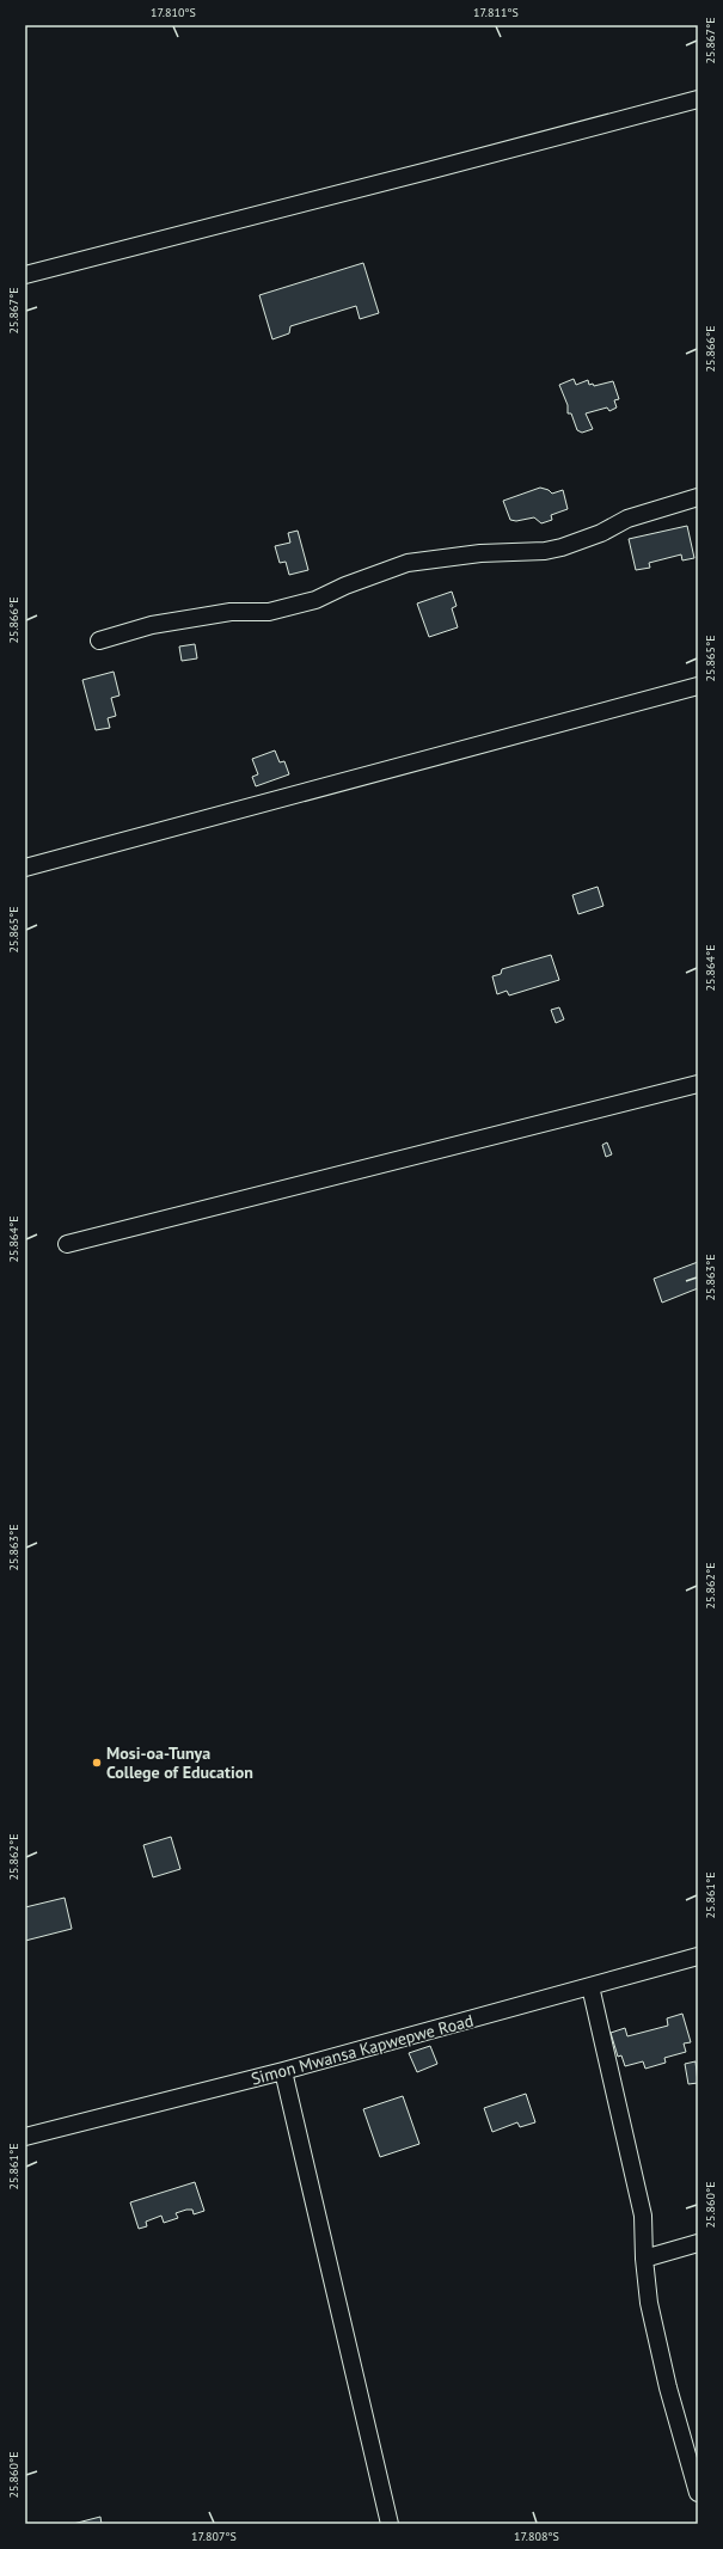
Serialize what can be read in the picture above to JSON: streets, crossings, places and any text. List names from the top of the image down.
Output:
{
  "streets": {
    "street": ["Simon Mwansa Kapwepwe Road"]
  },
  "places": ["Mosi-oa-Tunya College of Education"],
  "coordinates": [
    "17.810°S",
    "17.811°S",
    "25.867°E",
    "25.866°E",
    "25.865°E",
    "25.864°E",
    "25.863°E",
    "25.862°E",
    "25.861°E",
    "25.860°E",
    "17.807°S",
    "17.808°S"
  ]
}
